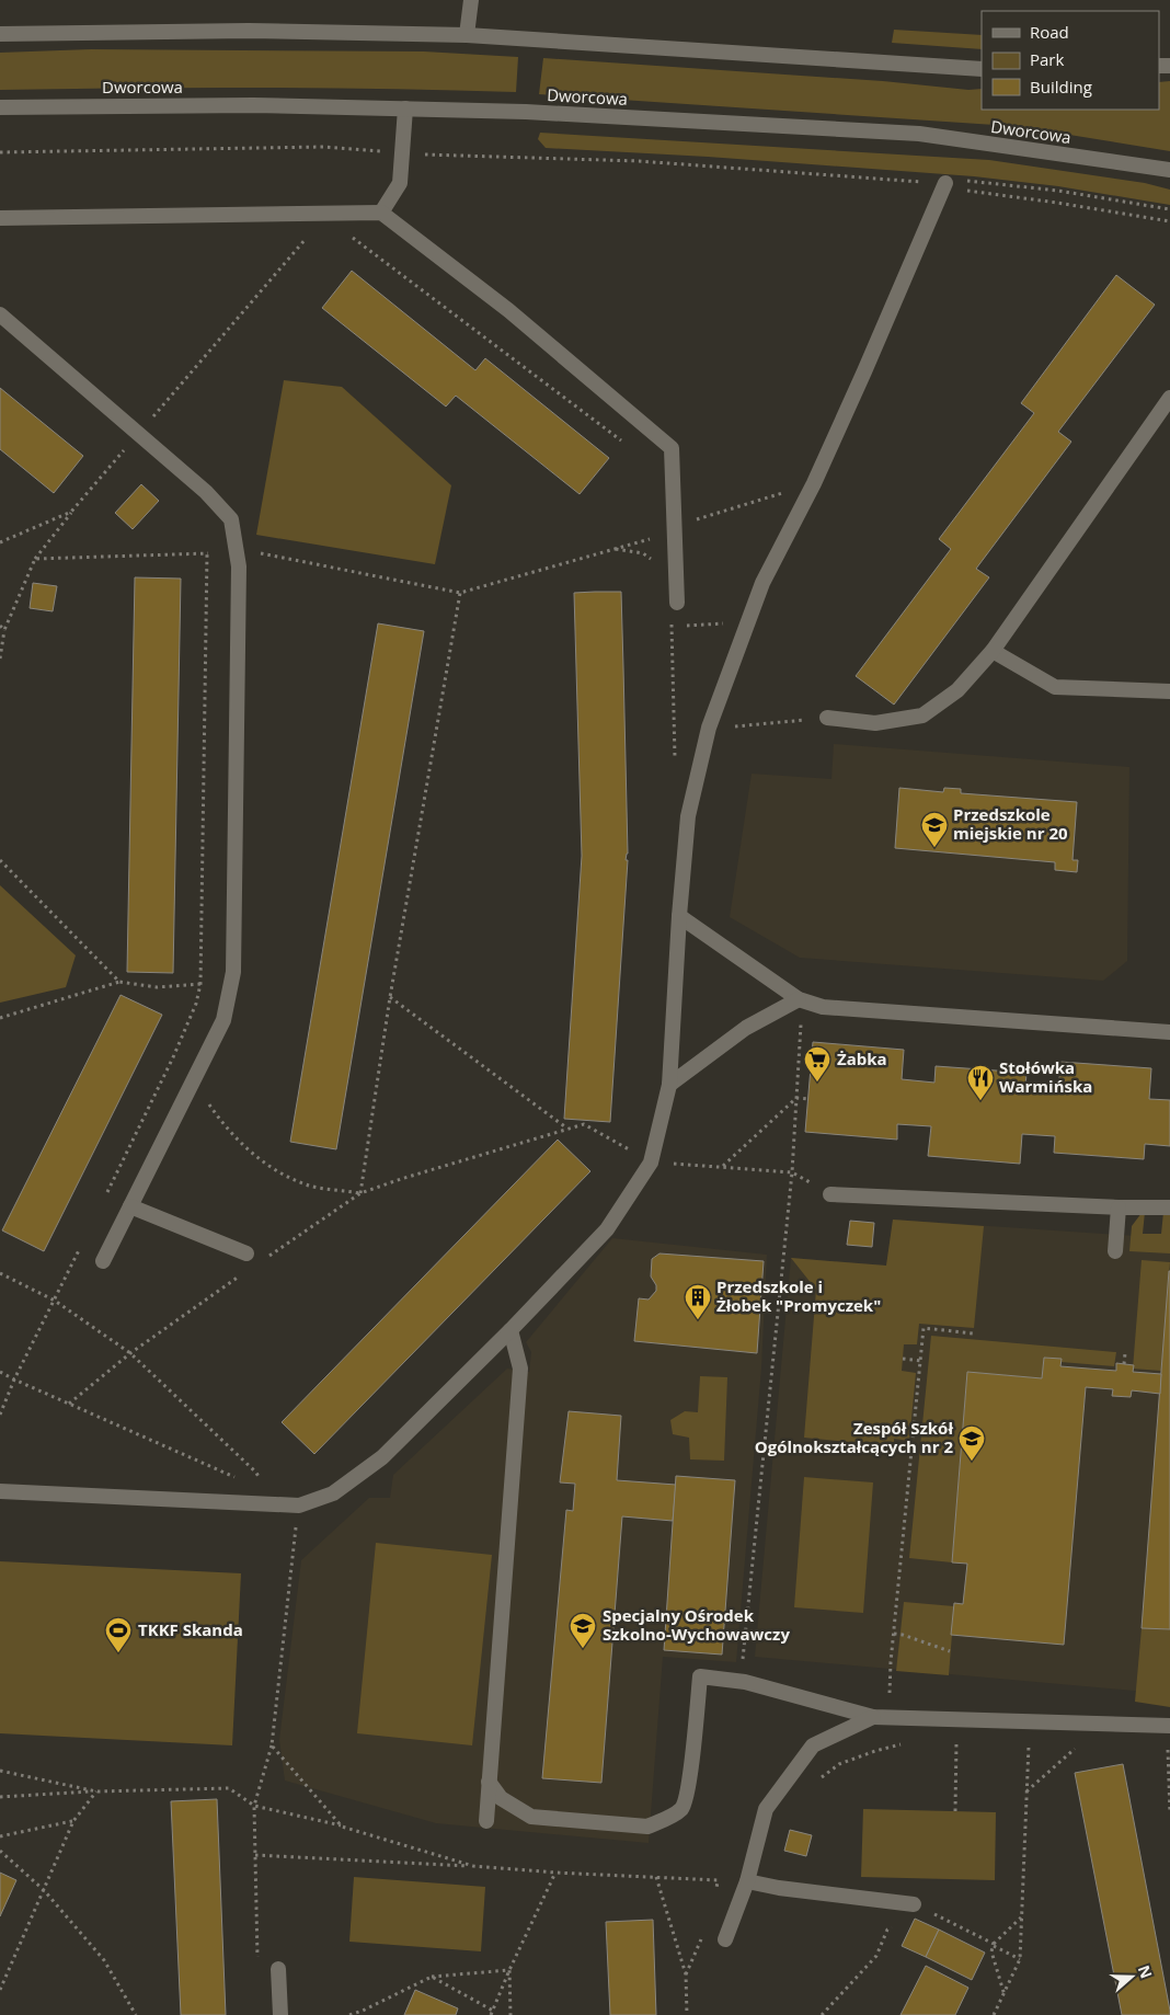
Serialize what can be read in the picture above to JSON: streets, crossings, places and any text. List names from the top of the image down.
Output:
{
  "streets": {
    "street": ["Dworcowa"]
  },
  "places": {
    "school or university": ["Przedszkole miejskie nr 20", "Zespół Szkół Ogólnokształcących nr 2", "Specjalny Ośrodek Szkolno-Wychowawczy"],
    "supermarket": ["Żabka"],
    "restaurant": ["Stołówka Warmińska"],
    "building": ["Przedszkole i Żłobek \"Promyczek\""],
    "sports": ["TKKF Skanda"]
  },
  "legend": ["Road", "Park", "Building"],
  "north": "right"
}
